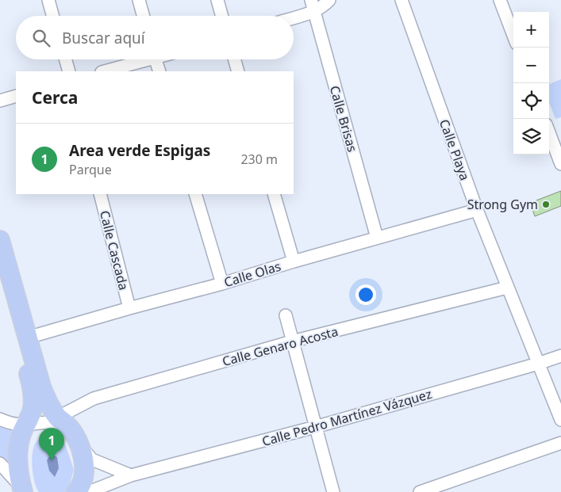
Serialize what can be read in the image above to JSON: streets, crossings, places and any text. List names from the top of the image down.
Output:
{
  "streets": {
    "street": [
      "Calle Brisas",
      "Calle Playa",
      "Calle Cascada",
      "Calle Olas",
      "Calle Genaro Acosta",
      "Calle Pedro Martínez Vázquez"
    ]
  },
  "crossings": [
    ["Calle Brisas", "Calle Olas"],
    ["Calle Playa", "Calle Olas"],
    ["Calle Playa", "Calle Genaro Acosta"],
    ["Calle Playa", "Calle Pedro Martínez Vázquez"],
    ["Calle Cascada", "Calle Olas"]
  ],
  "places": ["Strong Gym"],
  "page": {
    "map_buttons": ["+", "−"],
    "search": "Buscar aquí",
    "heading": "Cerca",
    "list": [
      {
        "mark": "1",
        "name": "Area verde Espigas",
        "note": "Parque",
        "value": "230 m"
      }
    ],
    "pins": "1"
  }
}
